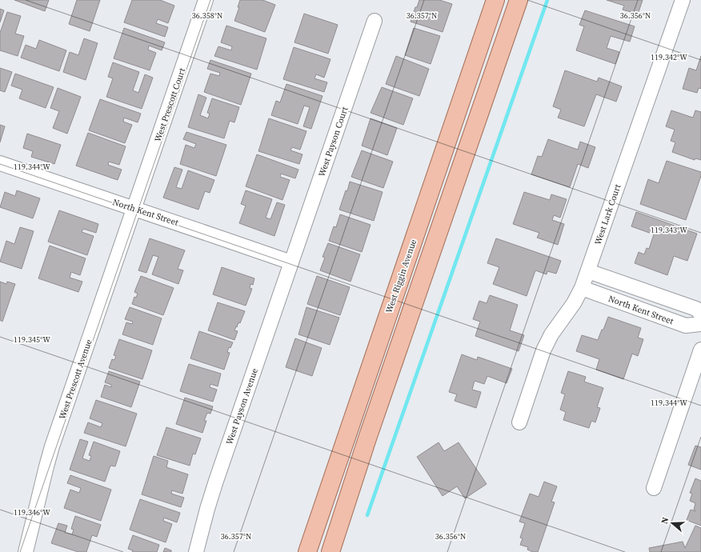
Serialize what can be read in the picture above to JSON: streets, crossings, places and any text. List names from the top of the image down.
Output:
{
  "streets": {
    "main road": ["West Riggin Avenue"],
    "street": [
      "West Prescott Court",
      "West Payson Court",
      "North Kent Street",
      "West Lark Court",
      "West Prescott Avenue",
      "West Payson Avenue"
    ]
  },
  "crossings": [
    ["West Prescott Court", "North Kent Street"],
    ["West Prescott Court", "West Prescott Avenue"],
    ["West Payson Court", "North Kent Street"],
    ["West Payson Court", "West Payson Avenue"],
    ["North Kent Street", "West Lark Court"],
    ["North Kent Street", "West Prescott Avenue"],
    ["North Kent Street", "West Payson Avenue"]
  ],
  "north": "left",
  "coordinates": [
    "36.358°N",
    "36.357°N",
    "36.356°N",
    "119.342°W",
    "119.344°W",
    "119.343°W",
    "119.345°W",
    "119.346°W"
  ]
}
